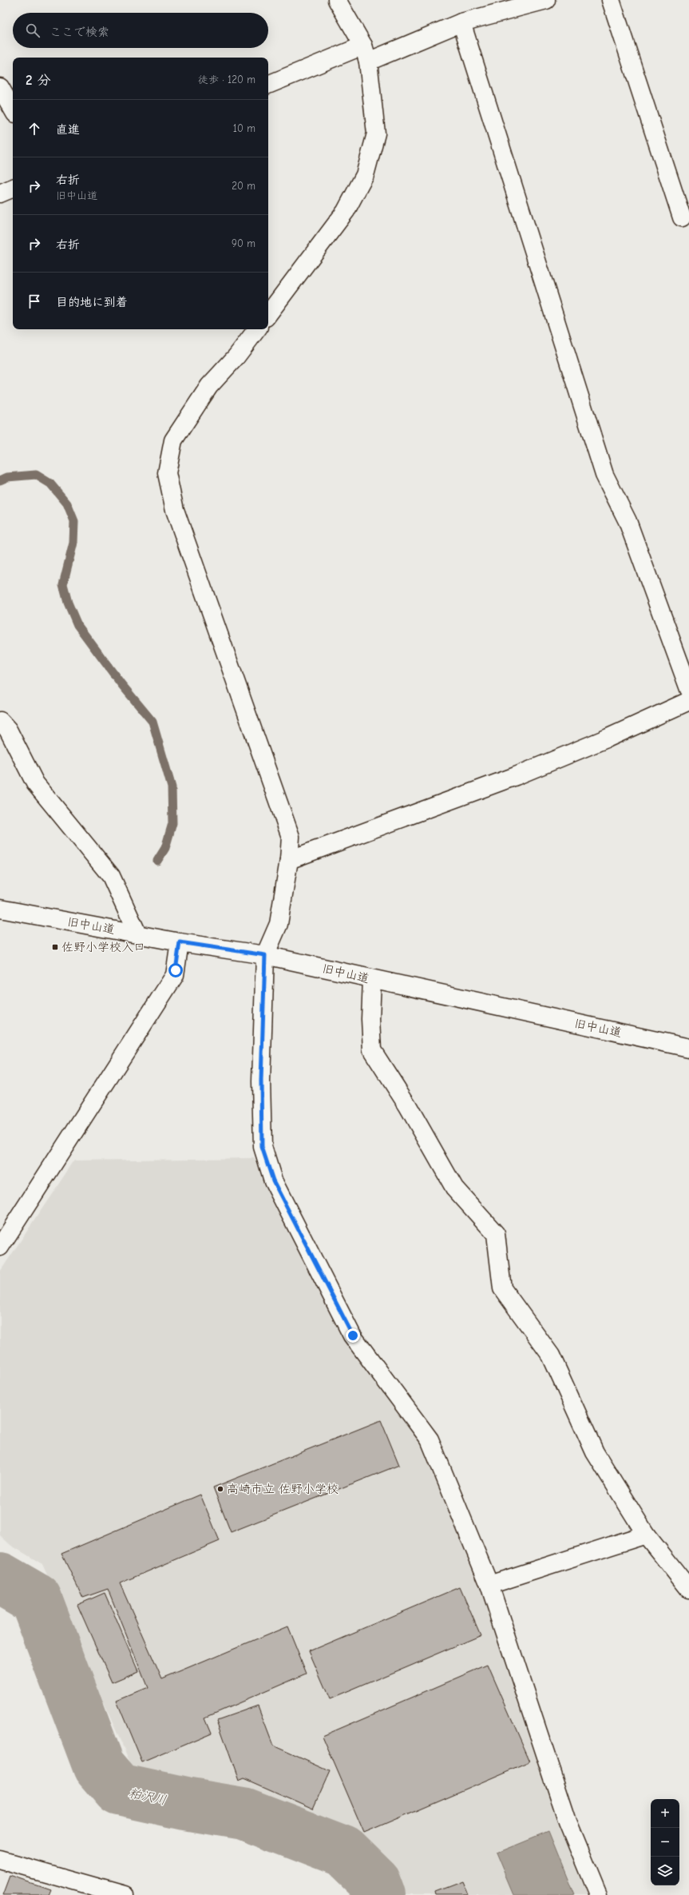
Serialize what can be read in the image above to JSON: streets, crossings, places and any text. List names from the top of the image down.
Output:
{
  "streets": {
    "street": ["旧中山道"]
  },
  "water": ["粕沢川"],
  "places": {
    "transit": ["佐野小学校入口"],
    "other": ["高崎市立 佐野小学校"]
  },
  "page": {
    "search": "ここで検索",
    "heading": ["2 分", "徒歩 · 120 m"],
    "list": [
      ["直進", "10 m"],
      ["右折", "旧中山道", "20 m"],
      ["右折", "90 m"],
      "目的地に到着"
    ],
    "map_buttons": ["+", "−"]
  }
}
